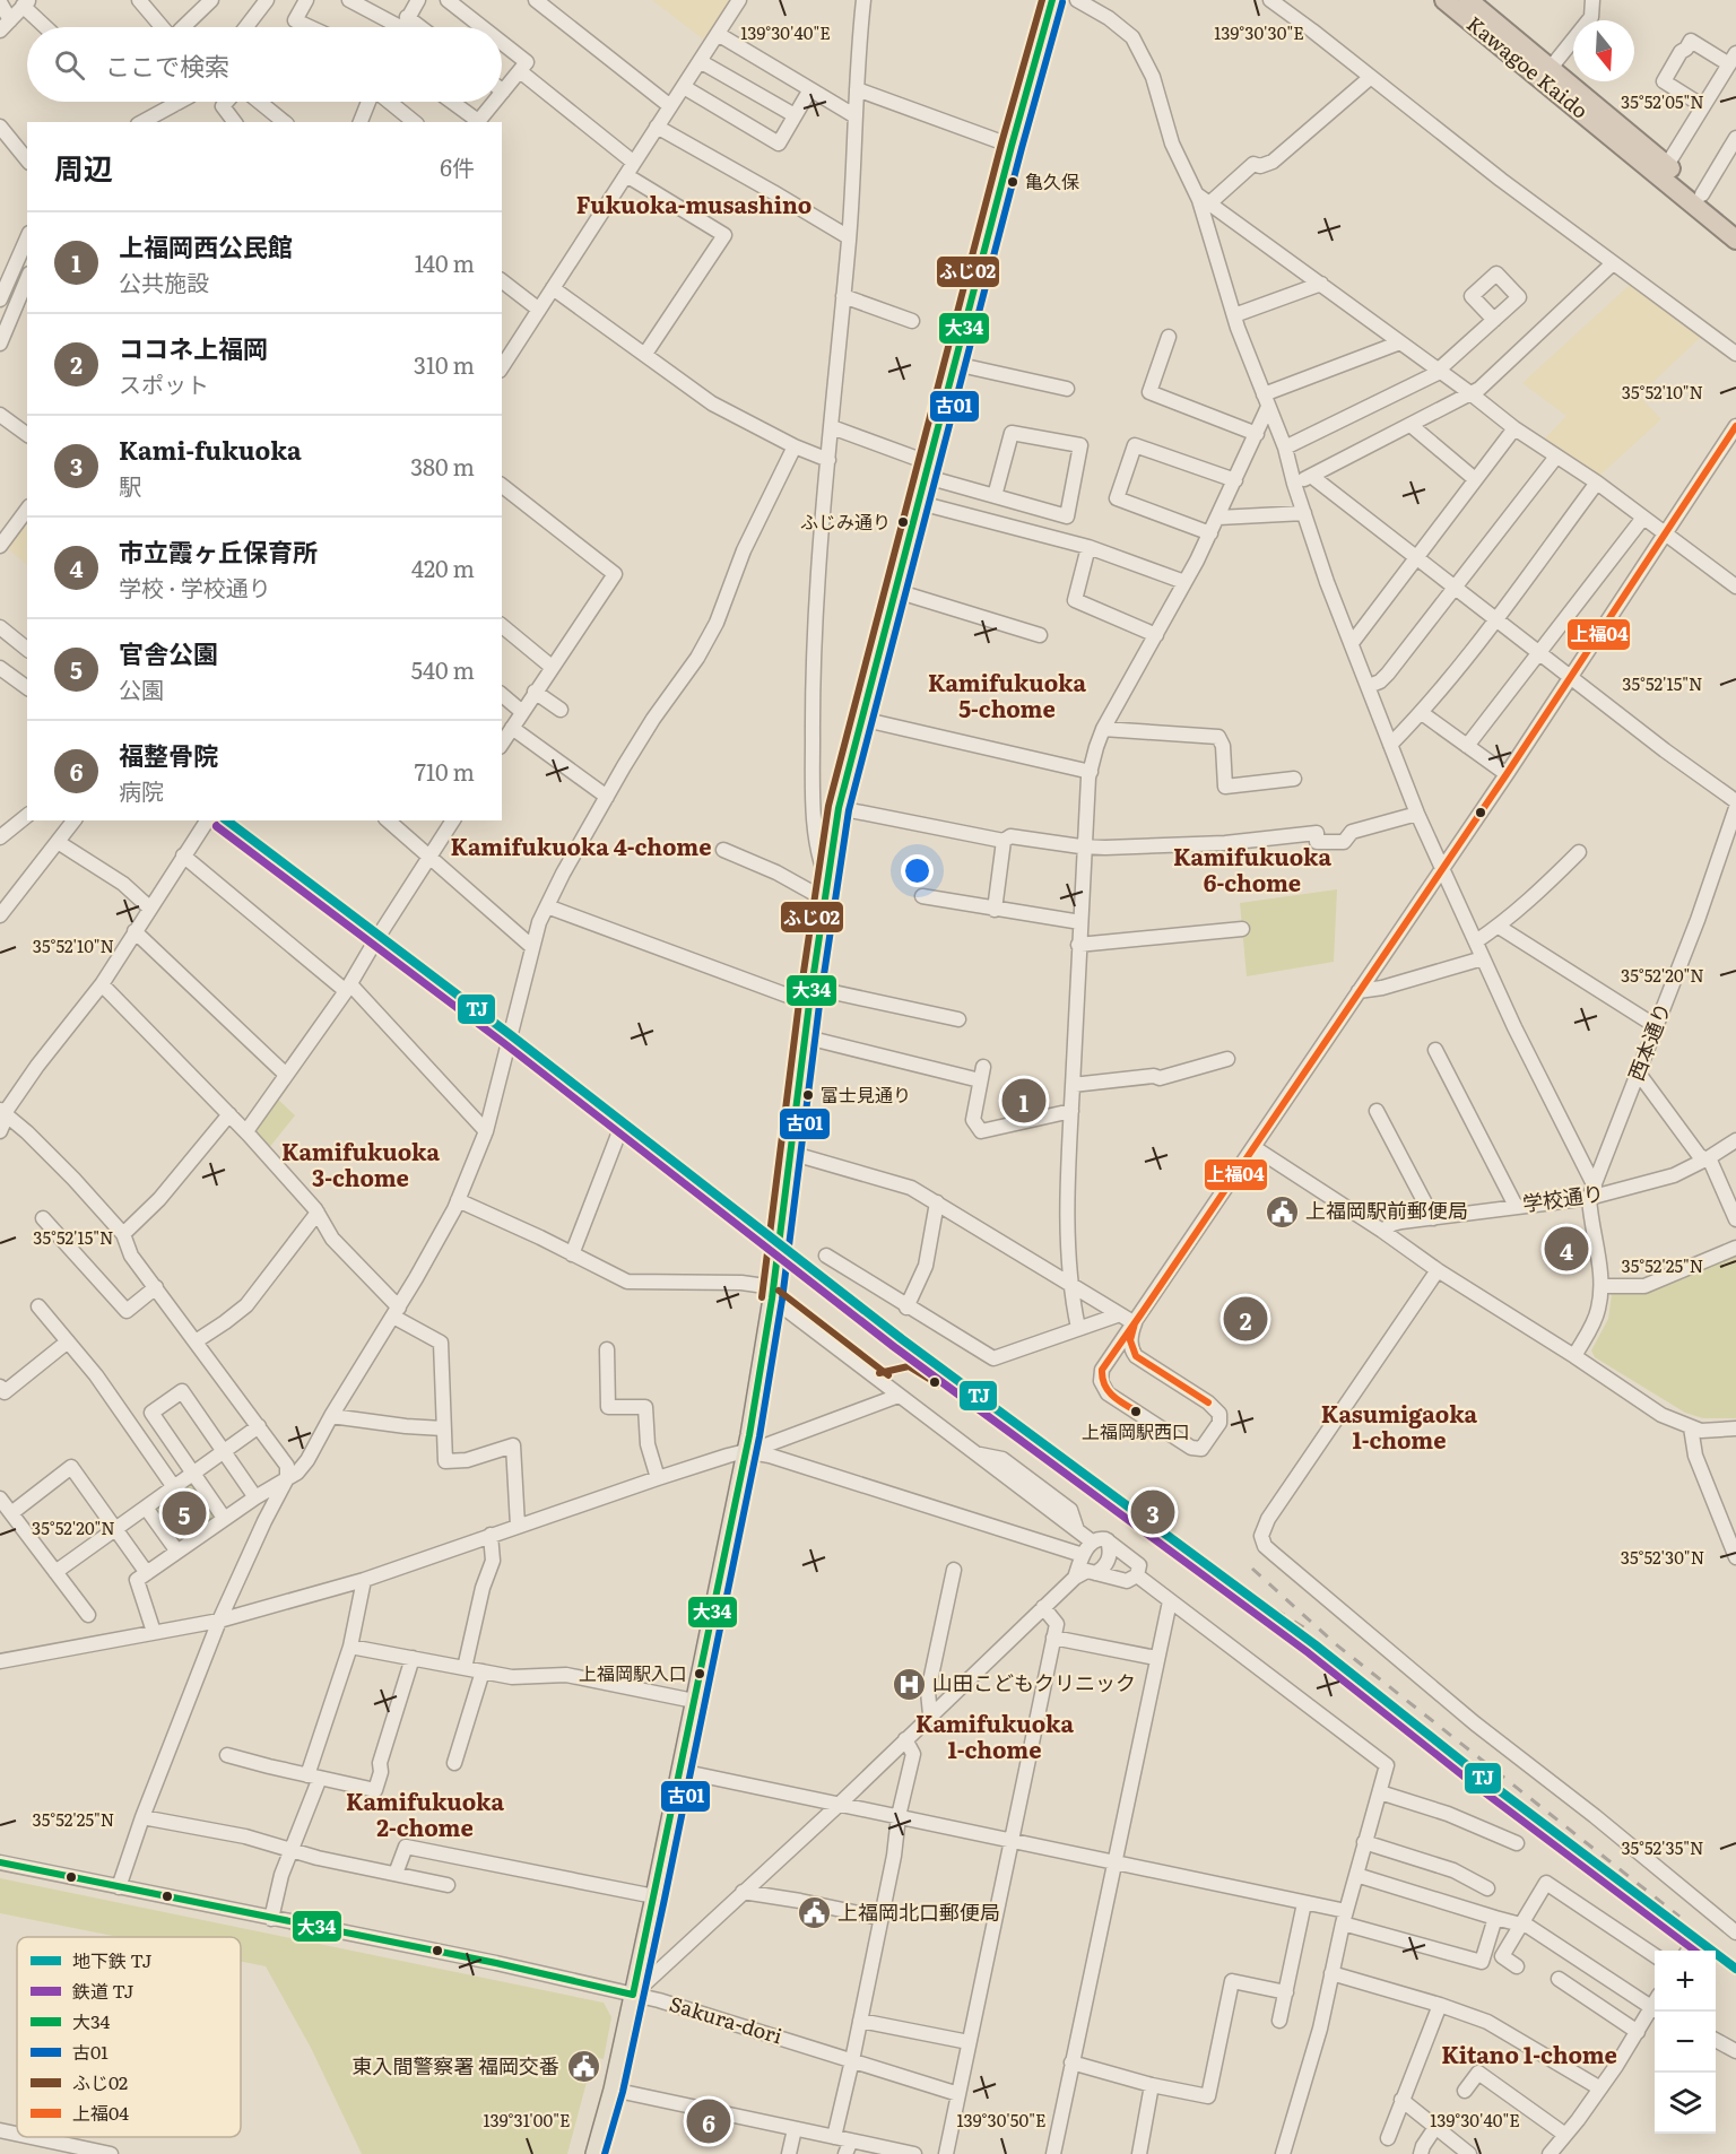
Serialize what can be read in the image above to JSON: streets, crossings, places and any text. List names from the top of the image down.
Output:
{
  "streets": {
    "highway": ["Kawagoe Kaido"],
    "street": ["西本通り", "学校通り", "Sakura-dori"]
  },
  "crossings": [
    ["西本通り", "学校通り"]
  ],
  "districts": [
    "Fukuoka-musashino",
    "Kamifukuoka 5-chome",
    "Kamifukuoka 4-chome",
    "Kamifukuoka 6-chome",
    "Kamifukuoka 3-chome",
    "Kasumigaoka 1-chome",
    "Kamifukuoka 1-chome",
    "Kamifukuoka 2-chome",
    "Kitano 1-chome"
  ],
  "places": {
    "other": [
      "亀久保",
      "ふじみ通り",
      "富士見通り",
      "上福岡駅西口",
      "上福岡駅入口"
    ],
    "public building": ["上福岡駅前郵便局", "上福岡北口郵便局", "東入間警察署 福岡交番"],
    "hospital": ["山田こどもクリニック"]
  },
  "lines": [
    "transit line 大34",
    "transit line ふじ02",
    "transit line 古01",
    "transit line 上福04",
    "metro line TJ",
    "rail line TJ"
  ],
  "legend": [
    "地下鉄 TJ",
    "鉄道 TJ",
    "大34",
    "古01",
    "ふじ02",
    "上福04"
  ],
  "north": "bottom",
  "page": {
    "search": "ここで検索",
    "heading": ["周辺", "6件"],
    "list": [
      {
        "mark": "1",
        "name": "上福岡西公民館",
        "note": "公共施設",
        "value": "140 m"
      },
      {
        "mark": "2",
        "name": "ココネ上福岡",
        "note": "スポット",
        "value": "310 m"
      },
      {
        "mark": "3",
        "name": "Kami-fukuoka",
        "note": "駅",
        "value": "380 m"
      },
      {
        "mark": "4",
        "name": "市立霞ヶ丘保育所",
        "note": "学校 · 学校通り",
        "value": "420 m"
      },
      {
        "mark": "5",
        "name": "官舎公園",
        "note": "公園",
        "value": "540 m"
      },
      {
        "mark": "6",
        "name": "福整骨院",
        "note": "病院",
        "value": "710 m"
      }
    ],
    "pins": [
      "1",
      "4",
      "2",
      "3",
      "5",
      "6"
    ],
    "map_buttons": ["+", "−"]
  },
  "coordinates": [
    "139°30'40\"E",
    "139°30'30\"E",
    "35°52'05\"N",
    "35°52'10\"N",
    "35°52'15\"N",
    "35°52'20\"N",
    "35°52'25\"N",
    "35°52'30\"N",
    "35°52'35\"N",
    "139°31'00\"E",
    "139°30'50\"E"
  ]
}
